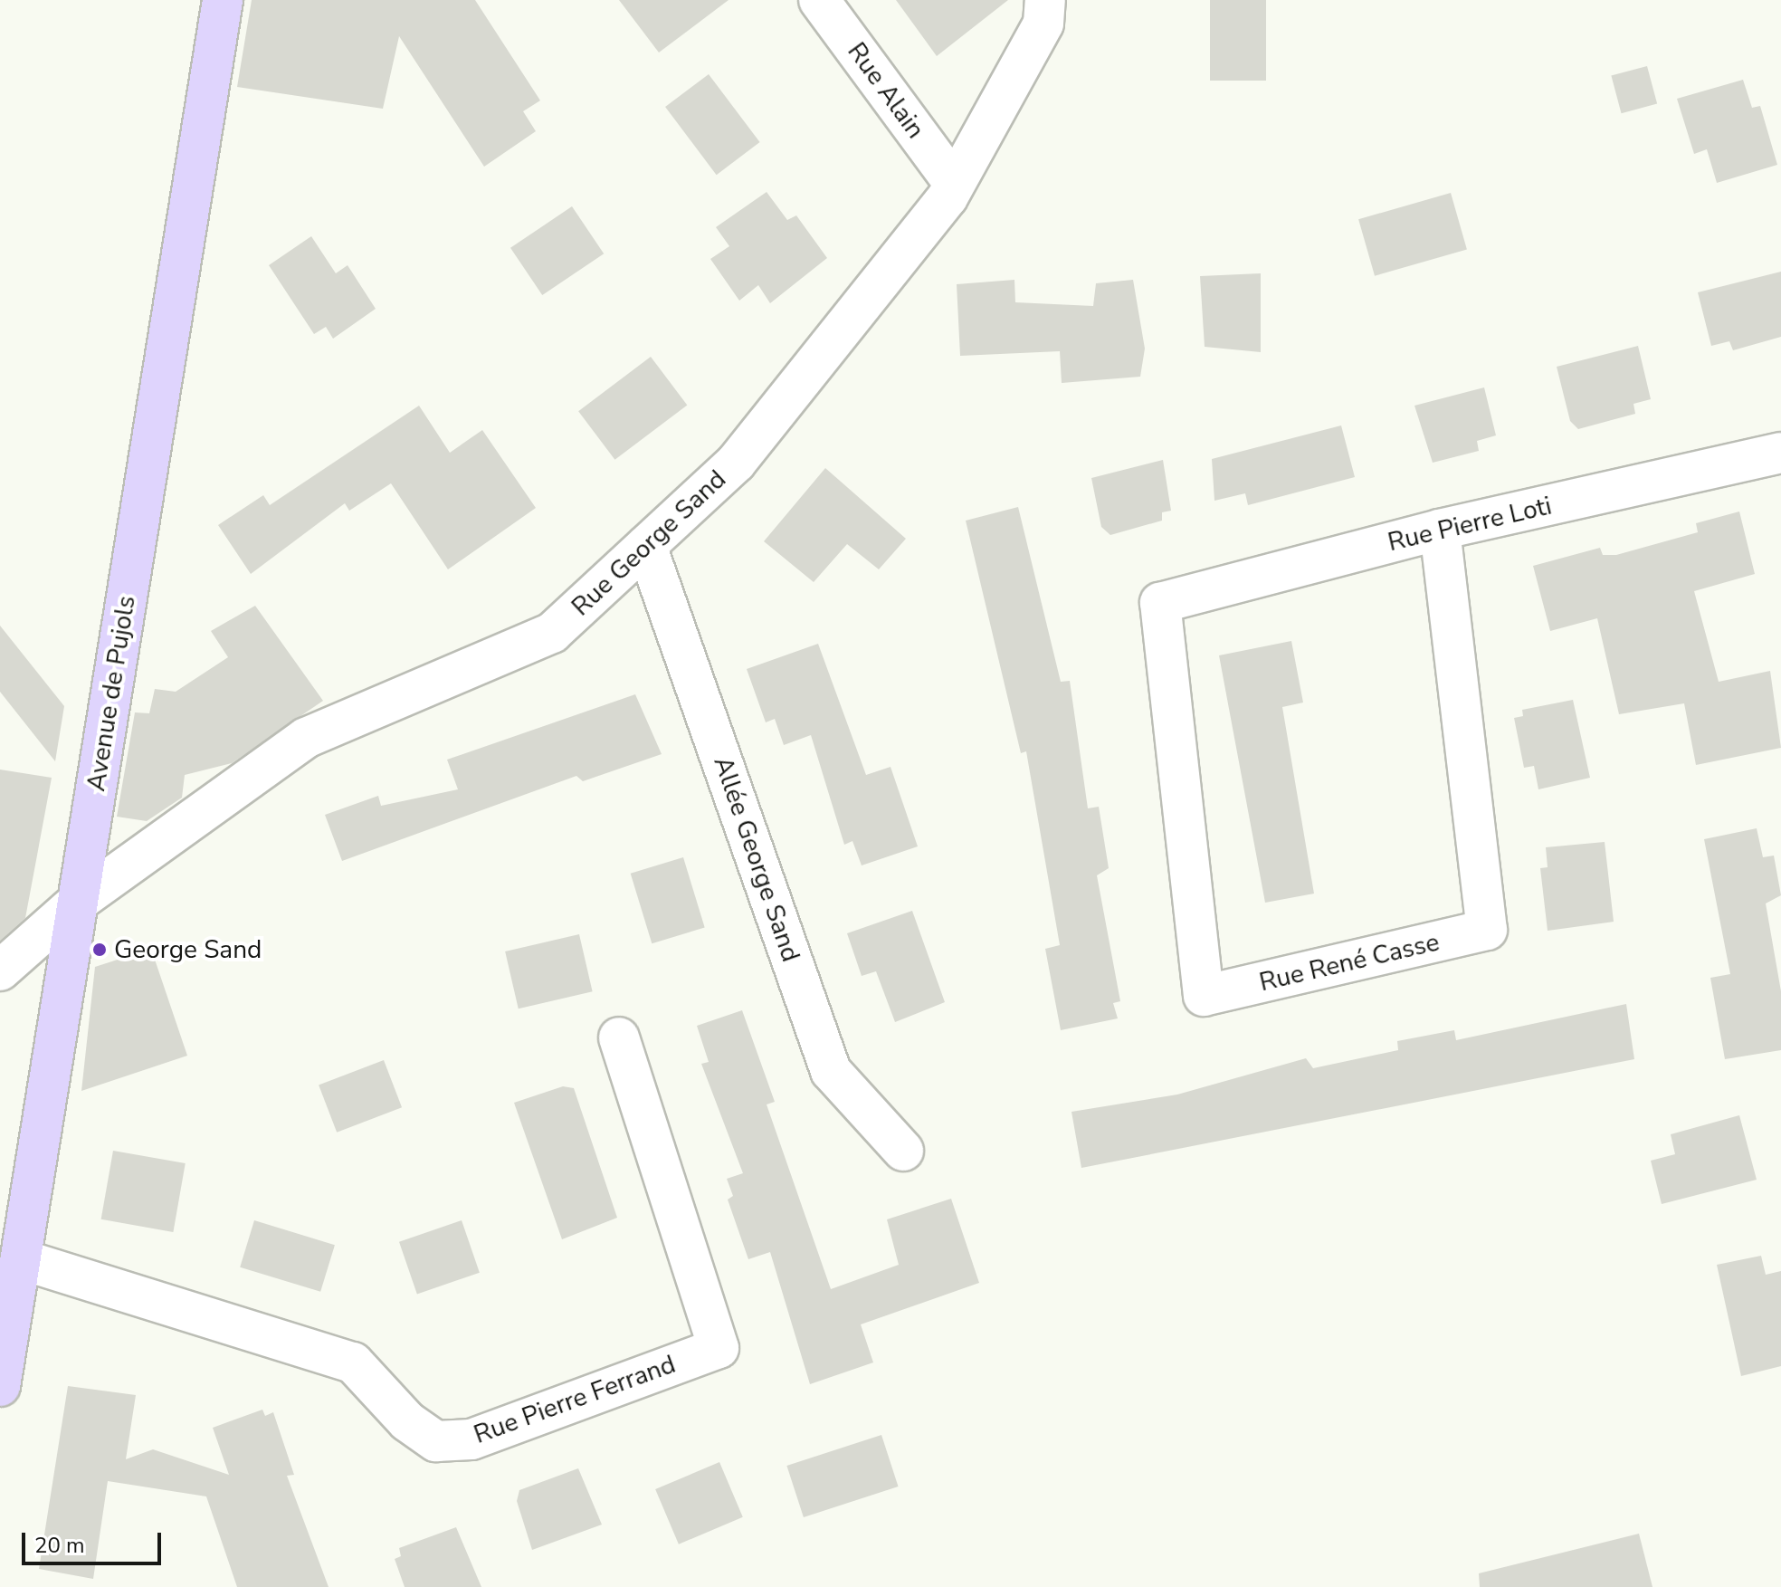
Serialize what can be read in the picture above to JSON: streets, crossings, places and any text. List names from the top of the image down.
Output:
{
  "streets": {
    "main road": ["Avenue de Pujols"],
    "street": [
      "Rue Alain",
      "Rue Pierre Loti",
      "Rue George Sand",
      "Allée George Sand",
      "Rue René Casse",
      "Rue Pierre Ferrand"
    ]
  },
  "crossings": [
    ["Rue Alain", "Rue George Sand"],
    ["Rue Pierre Loti", "Rue René Casse"],
    ["Rue George Sand", "Avenue de Pujols"],
    ["Rue George Sand", "Allée George Sand"],
    ["Avenue de Pujols", "Rue Pierre Ferrand"]
  ],
  "places": ["George Sand"],
  "scale_bar": "20 m"
}
